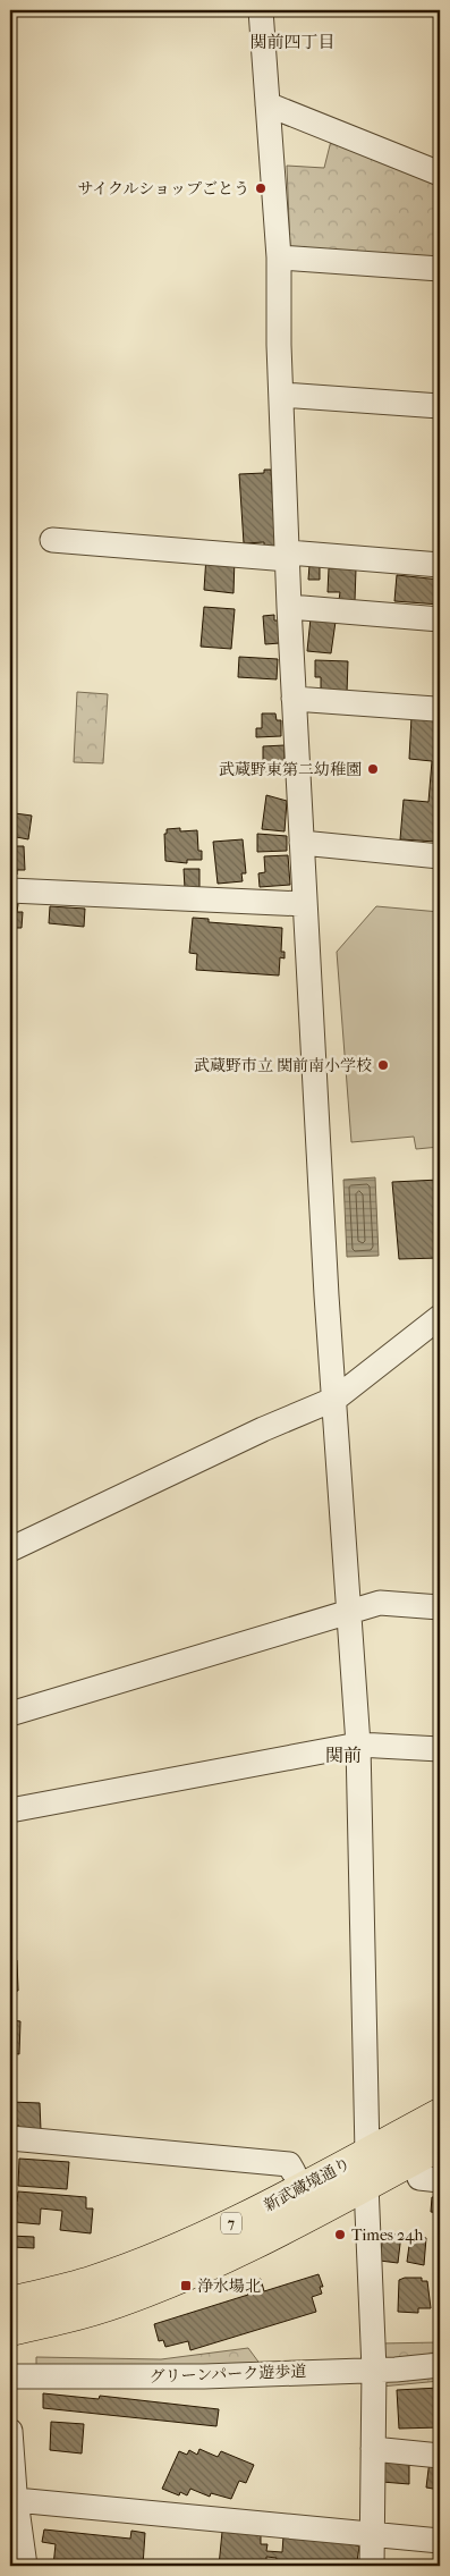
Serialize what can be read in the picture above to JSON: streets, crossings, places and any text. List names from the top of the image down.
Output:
{
  "streets": {
    "main road": ["新武蔵境通り", "7"],
    "street": ["グリーンパーク遊歩道"]
  },
  "districts": ["関前四丁目", "関前"],
  "places": {
    "other": [
      "サイクルショップごとう",
      "武蔵野東第二幼稚園",
      "武蔵野市立 関前南小学校",
      "Times 24h"
    ],
    "transit": ["浄水場北"]
  }
}
